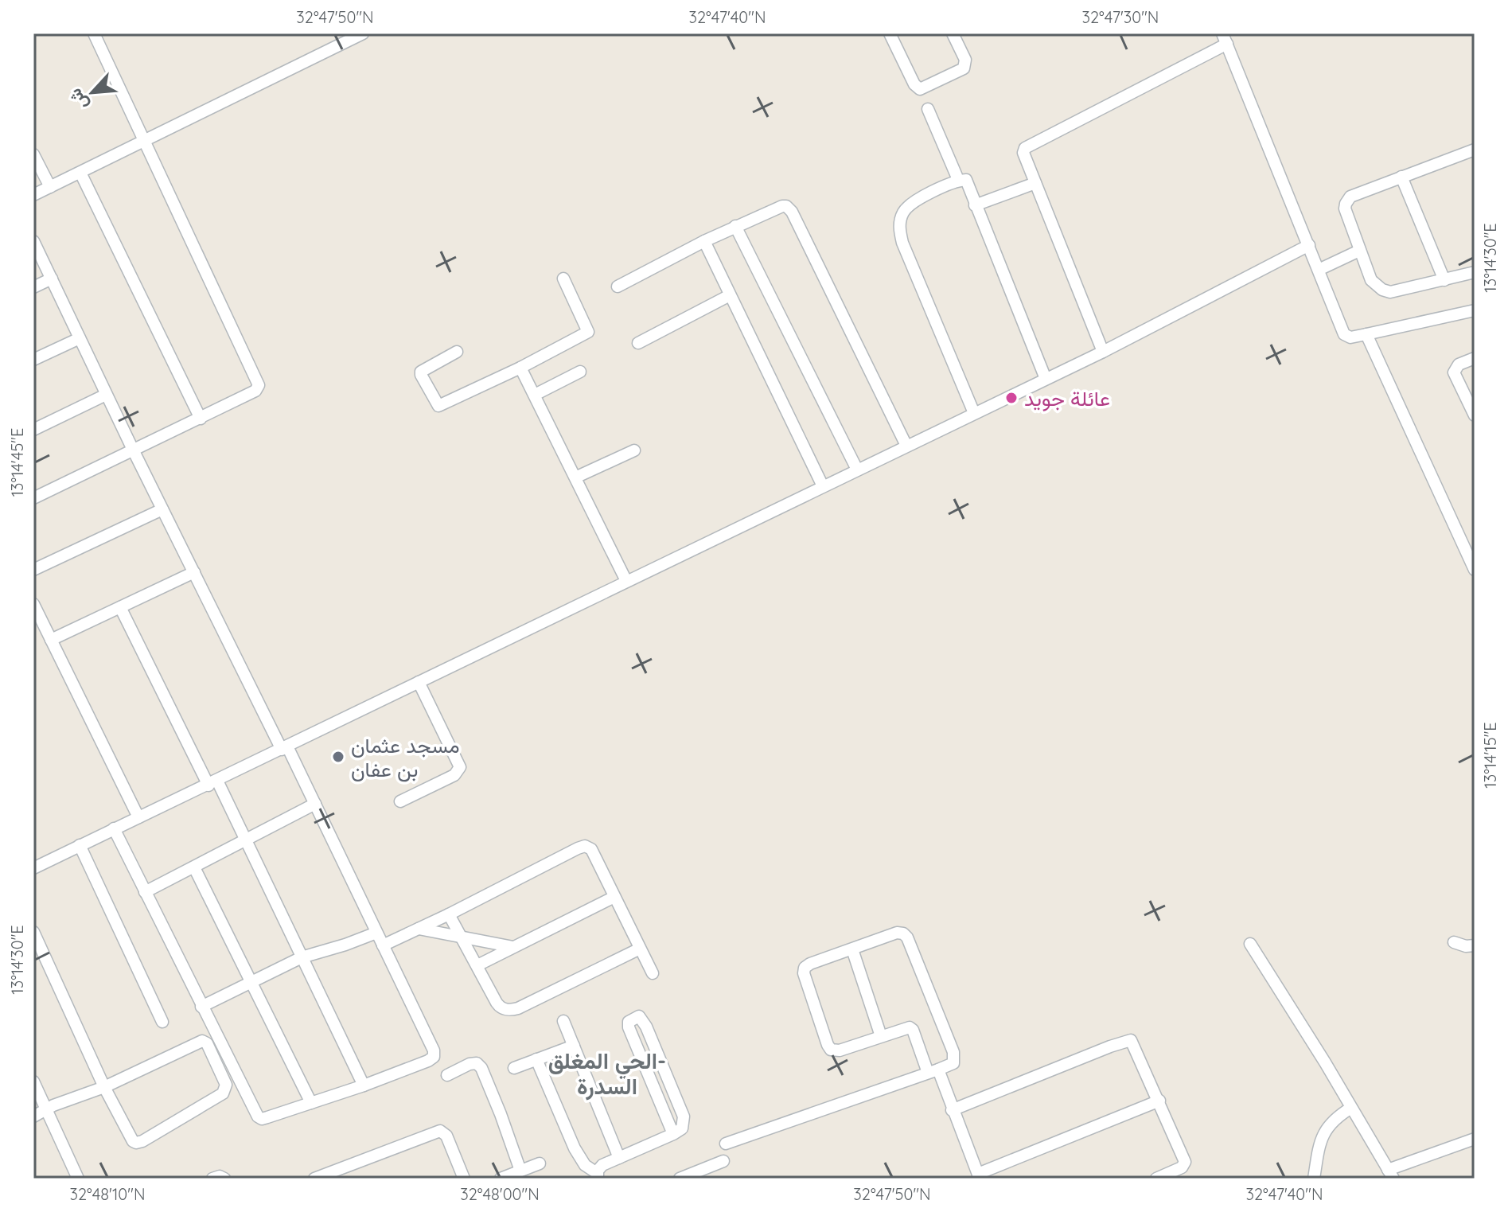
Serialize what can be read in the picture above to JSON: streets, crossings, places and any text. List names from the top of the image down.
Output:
{
  "districts": ["الحي المغلق- السدرة"],
  "places": ["عائلة جويد", "مسجد عثمان بن عفان"],
  "north": "bottom left",
  "coordinates": [
    "32°47'50\"N",
    "32°47'40\"N",
    "32°47'30\"N",
    "13°14'30\"E",
    "13°14'45\"E",
    "13°14'15\"E",
    "32°48'10\"N",
    "32°48'00\"N"
  ]
}
